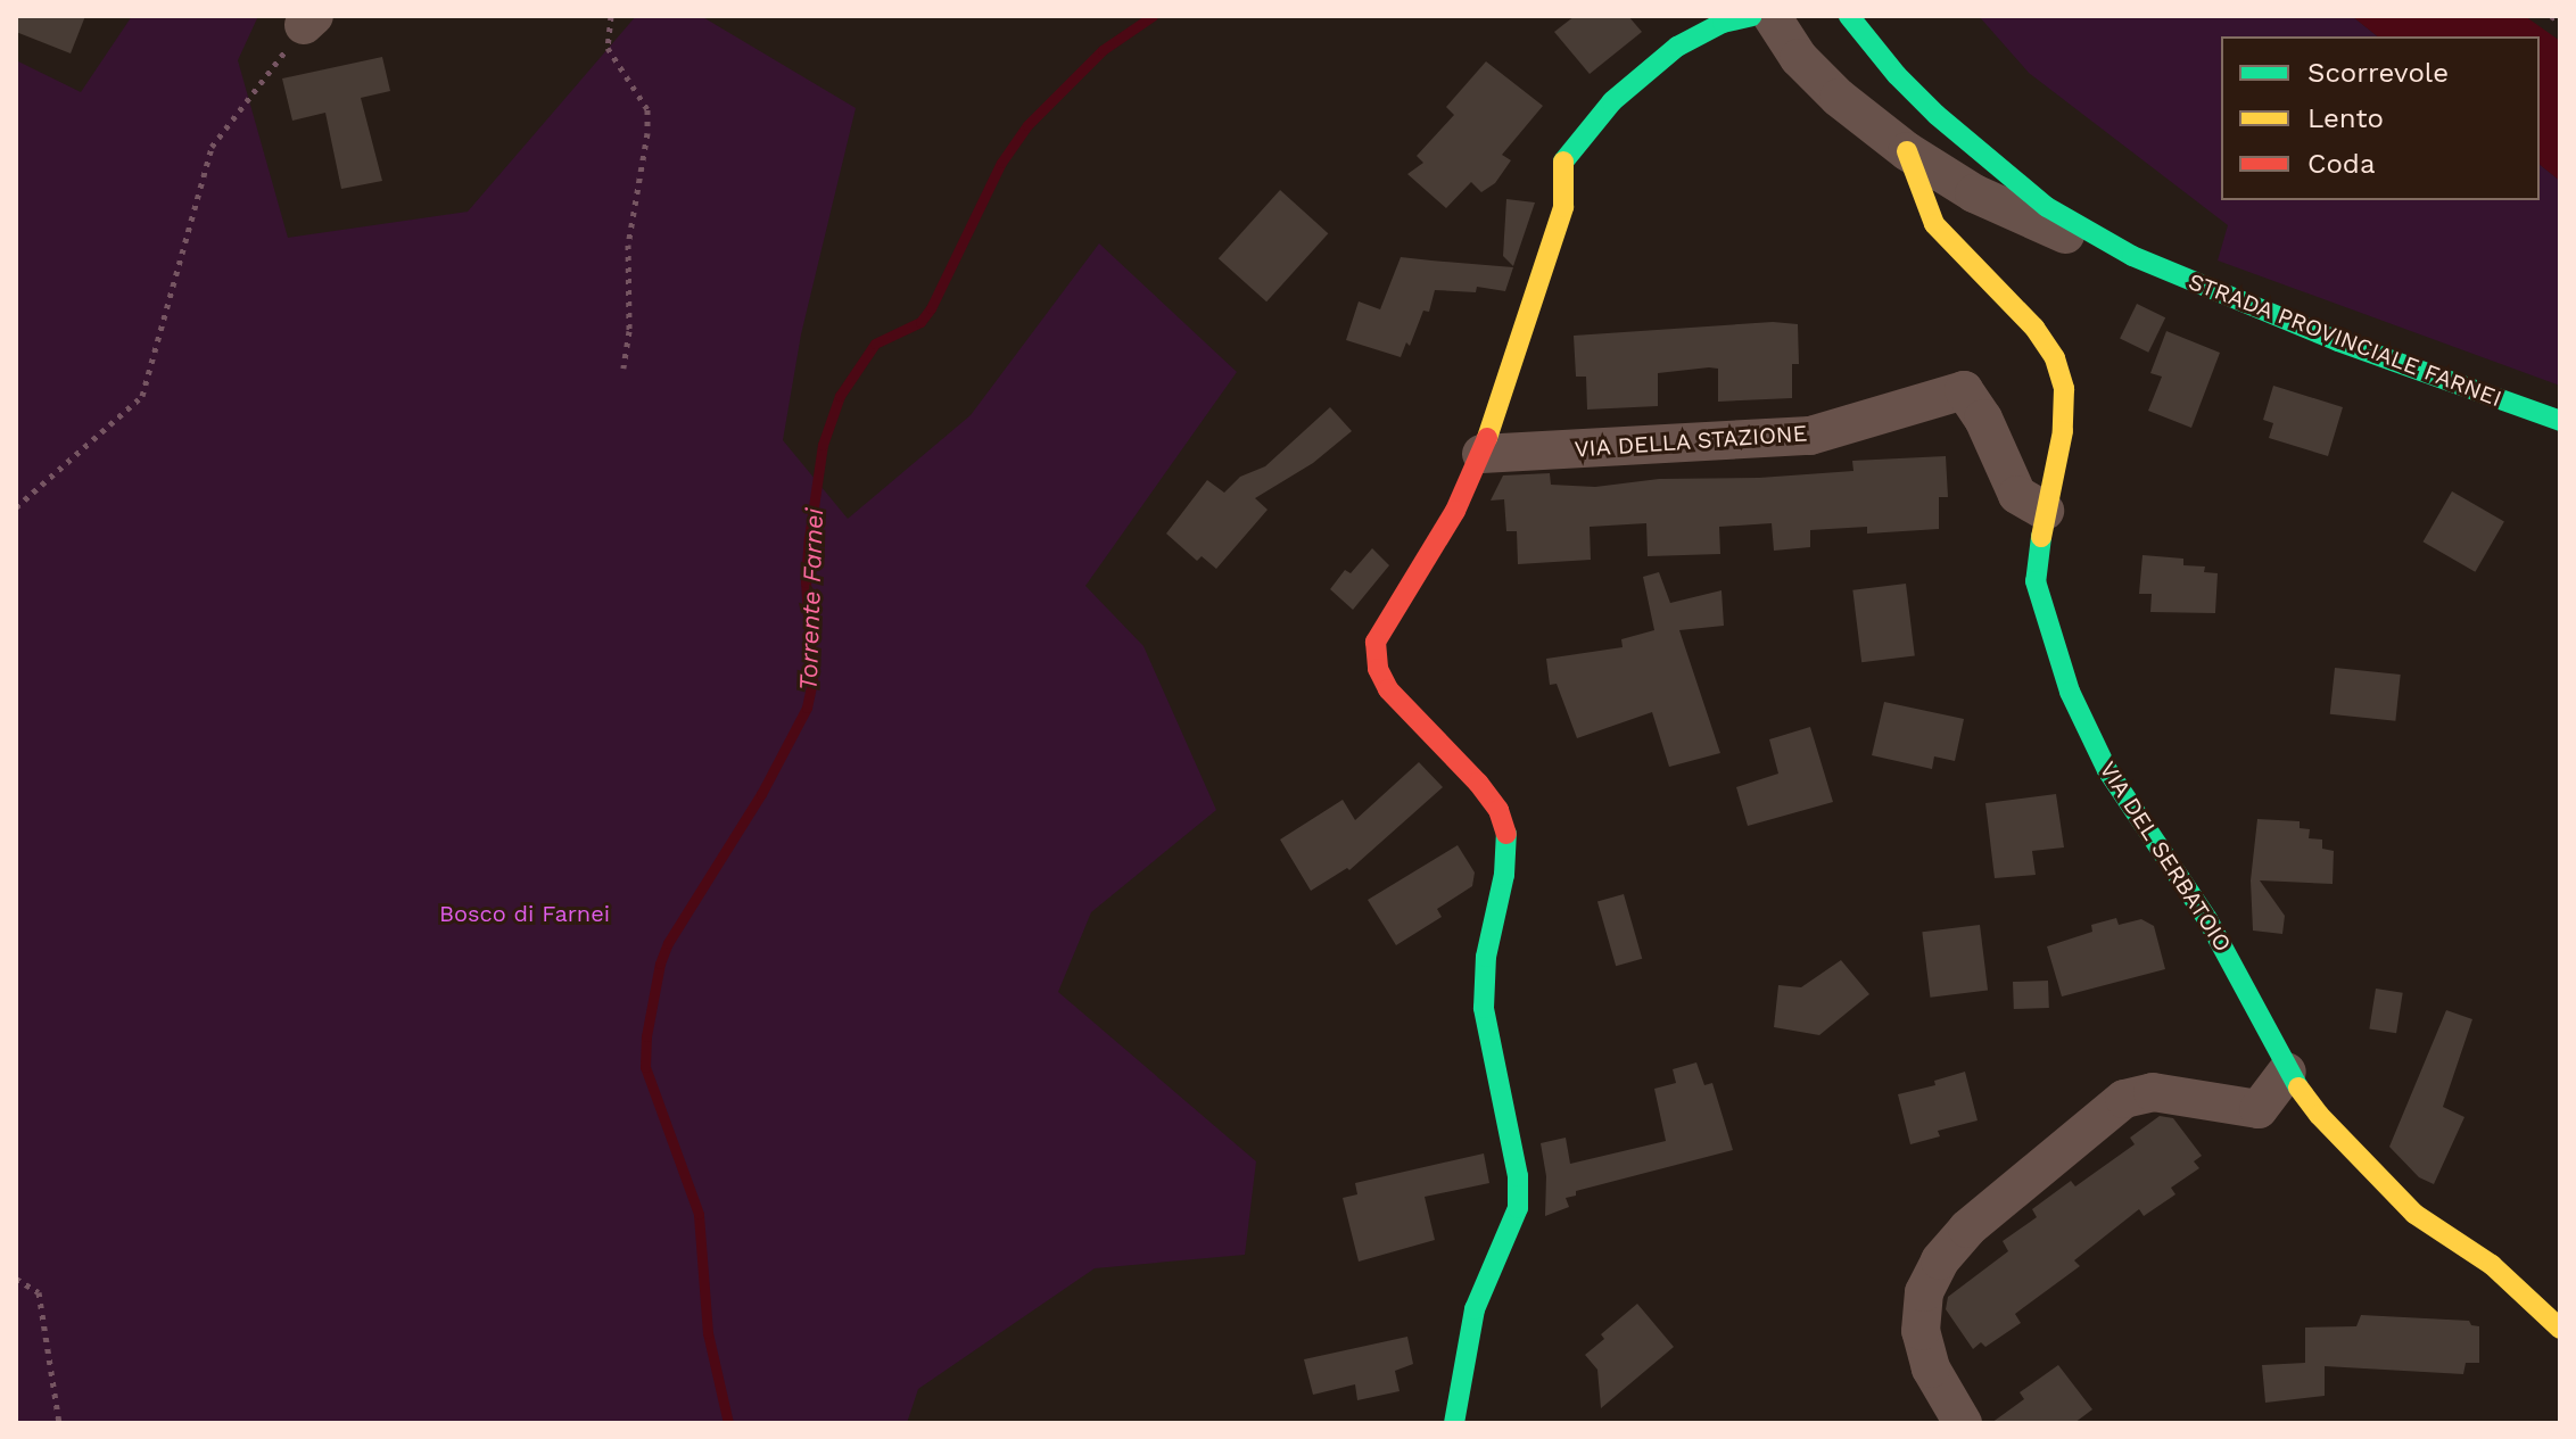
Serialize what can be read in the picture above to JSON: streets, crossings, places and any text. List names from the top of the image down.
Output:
{
  "streets": {
    "street": ["STRADA PROVINCIALE FARNEI", "VIA DELLA STAZIONE", "VIA DEL SERBATOIO"]
  },
  "crossings": [
    ["STRADA PROVINCIALE FARNEI", "VIA DEL SERBATOIO"],
    ["VIA DELLA STAZIONE", "VIA DEL SERBATOIO"]
  ],
  "water": ["Torrente Farnei"],
  "parks": ["Bosco di Farnei"],
  "legend": ["Scorrevole", "Lento", "Coda"]
}
